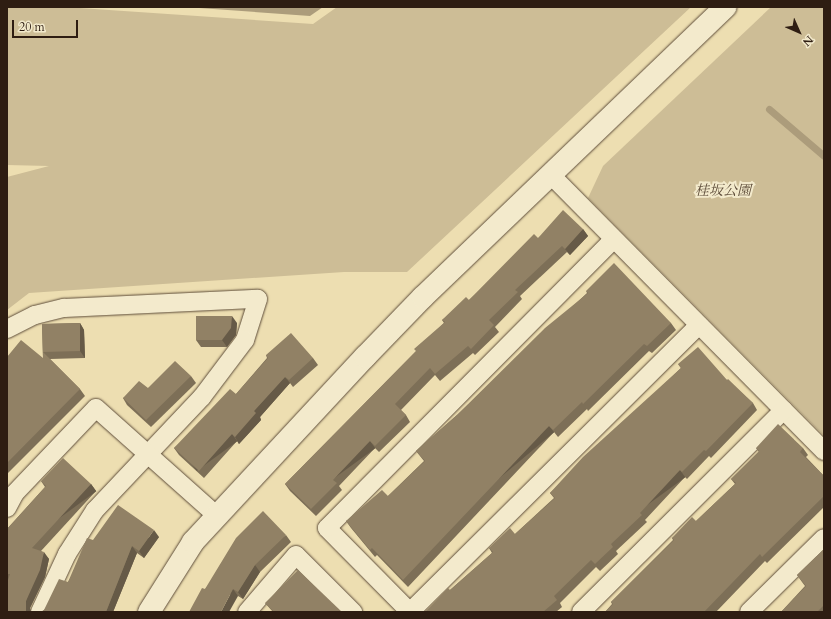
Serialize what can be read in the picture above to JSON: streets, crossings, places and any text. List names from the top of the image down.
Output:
{
  "parks": ["桂坂公園"],
  "scale_bar": "20 m",
  "north": "bottom right"
}
